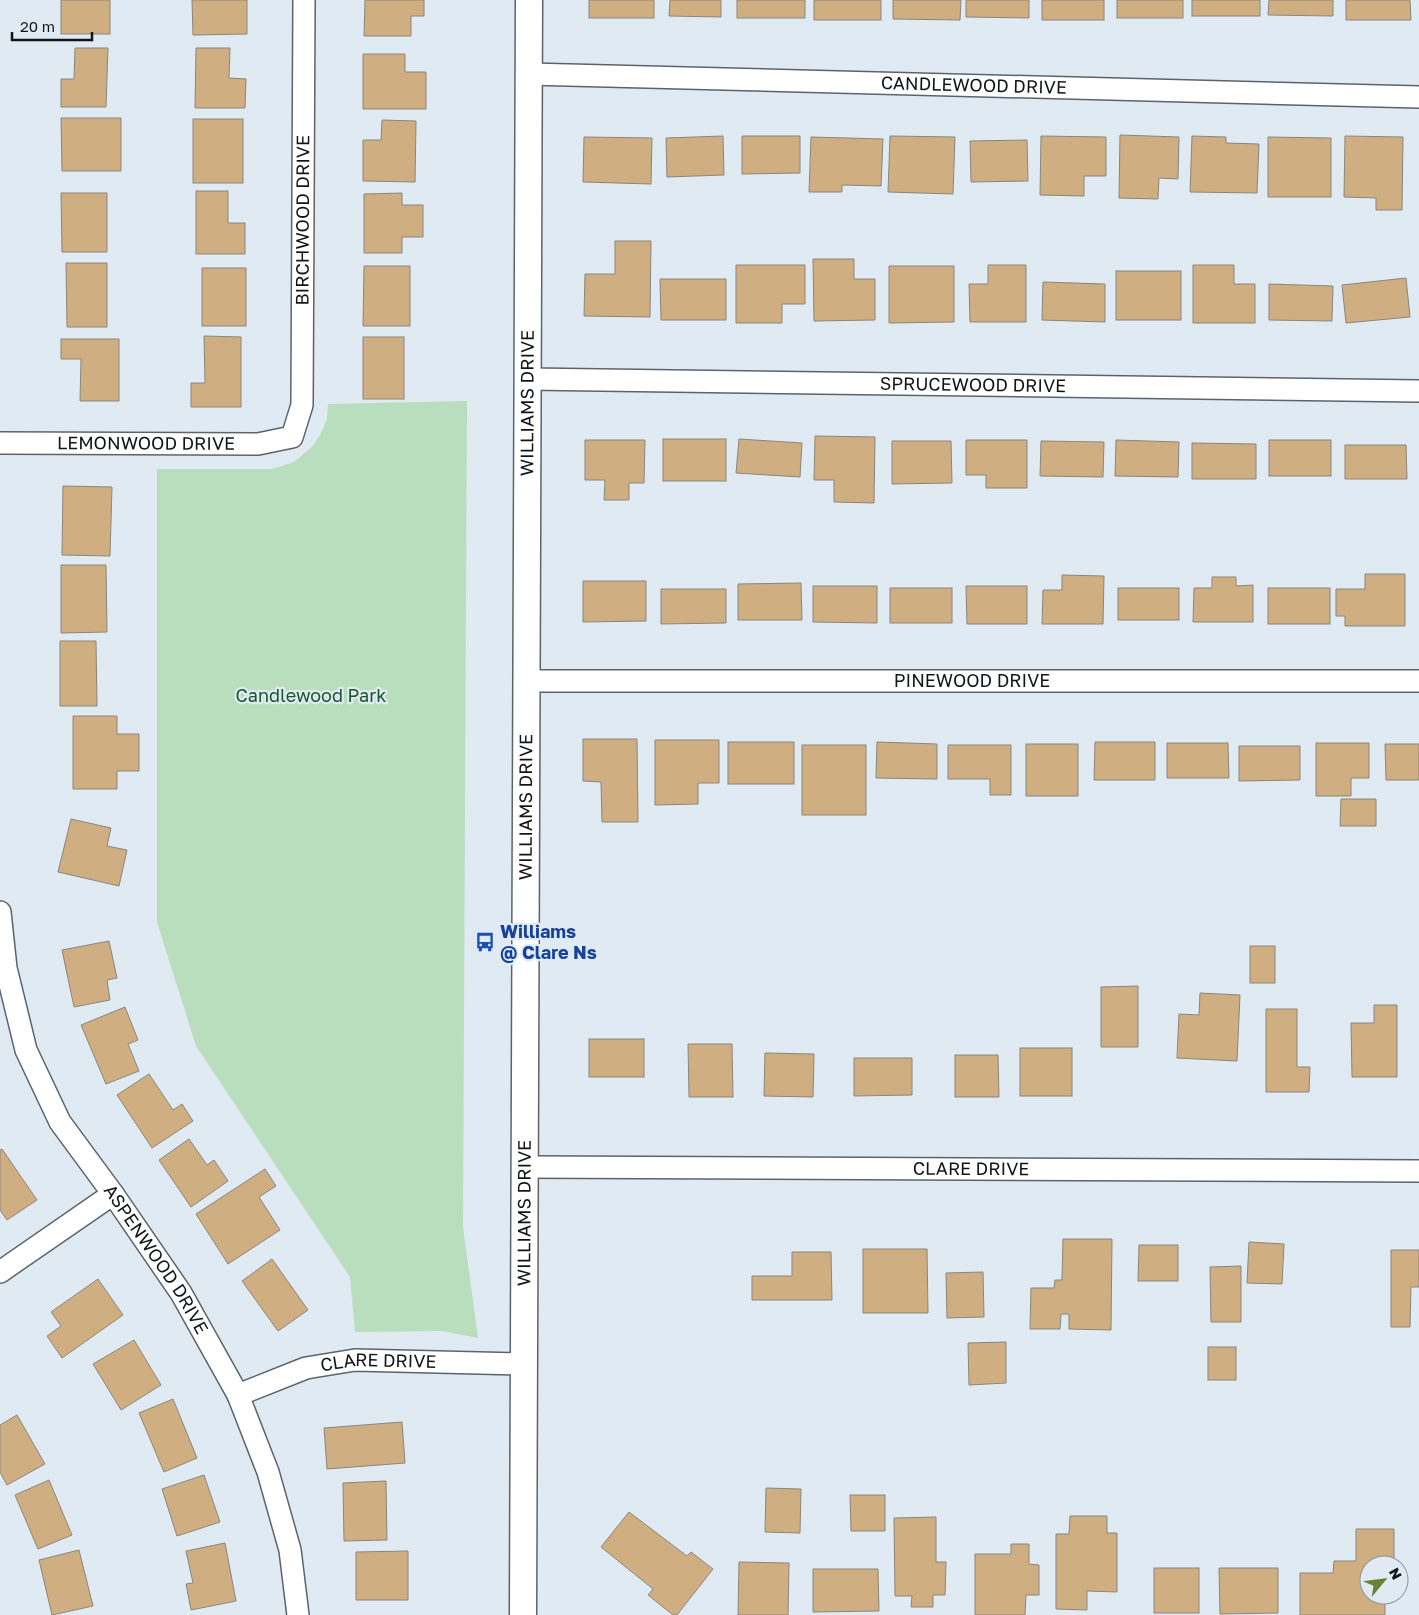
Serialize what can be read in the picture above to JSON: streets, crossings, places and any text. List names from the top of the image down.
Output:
{
  "streets": {
    "street": [
      "CANDLEWOOD DRIVE",
      "BIRCHWOOD DRIVE",
      "SPRUCEWOOD DRIVE",
      "WILLIAMS DRIVE",
      "LEMONWOOD DRIVE",
      "PINEWOOD DRIVE",
      "CLARE DRIVE",
      "ASPENWOOD DRIVE"
    ]
  },
  "crossings": [
    ["CANDLEWOOD DRIVE", "WILLIAMS DRIVE"],
    ["BIRCHWOOD DRIVE", "LEMONWOOD DRIVE"],
    ["SPRUCEWOOD DRIVE", "WILLIAMS DRIVE"],
    ["WILLIAMS DRIVE", "PINEWOOD DRIVE"],
    ["WILLIAMS DRIVE", "CLARE DRIVE"],
    ["CLARE DRIVE", "ASPENWOOD DRIVE"]
  ],
  "parks": ["Candlewood Park"],
  "places": {
    "bus stop": ["Williams @ Clare Ns"]
  },
  "scale_bar": "20 m",
  "north": "top right"
}
